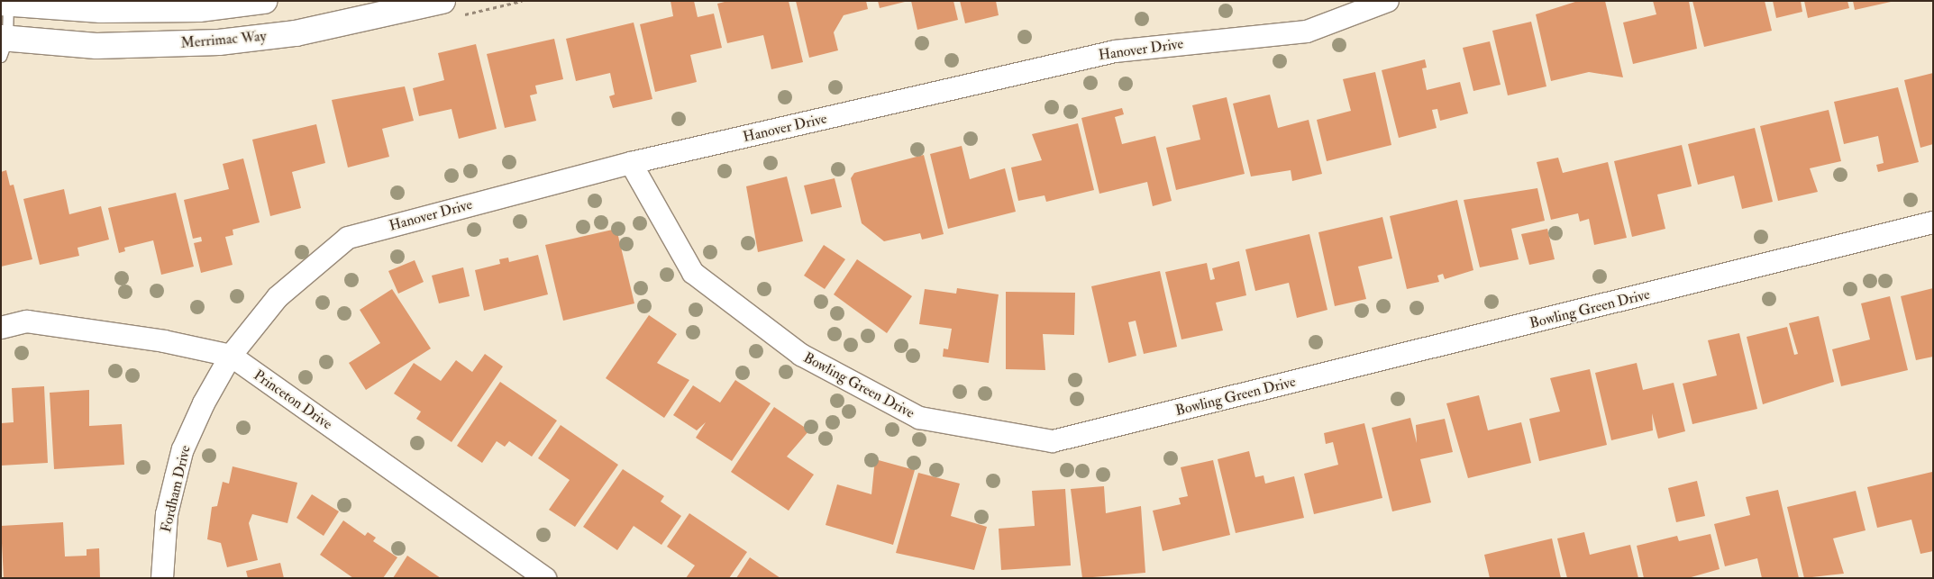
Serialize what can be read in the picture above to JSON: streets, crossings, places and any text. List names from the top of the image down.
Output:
{
  "streets": {
    "street": [
      "Merrimac Way",
      "Hanover Drive",
      "Bowling Green Drive",
      "Princeton Drive",
      "Fordham Drive"
    ]
  },
  "crossings": [
    ["Hanover Drive", "Bowling Green Drive"],
    ["Hanover Drive", "Princeton Drive"],
    ["Hanover Drive", "Fordham Drive"],
    ["Princeton Drive", "Fordham Drive"]
  ]
}
